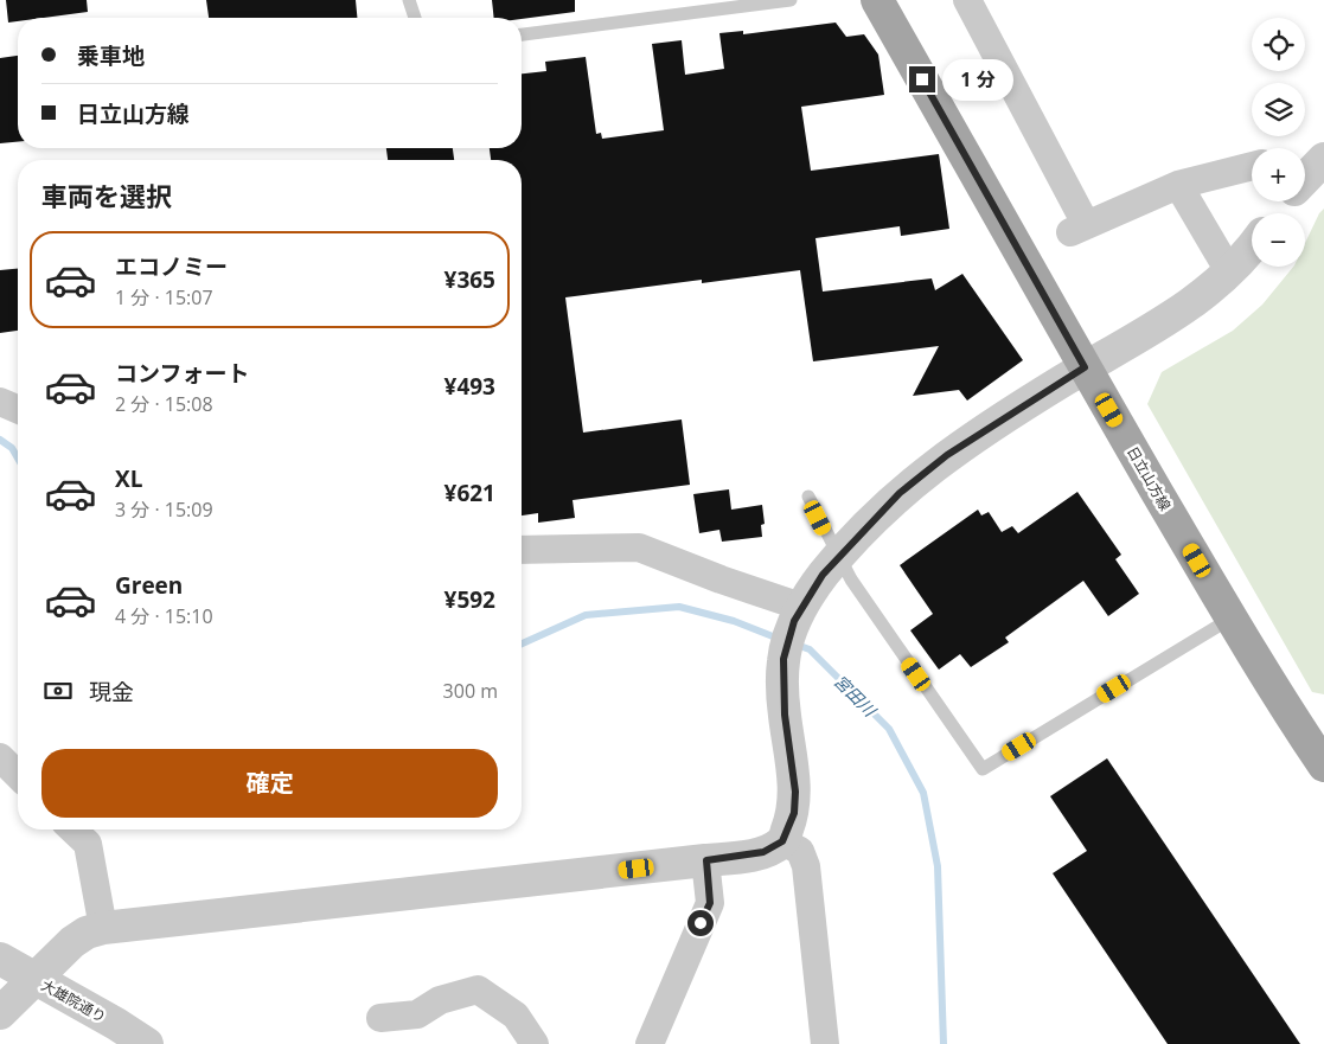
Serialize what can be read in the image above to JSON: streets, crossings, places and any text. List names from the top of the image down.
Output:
{
  "streets": {
    "main road": ["日立山方線"],
    "street": ["大雄院通り"]
  },
  "water": ["宮田川"],
  "page": {
    "map_buttons": ["+", "−"],
    "banner": ["乗車地", "日立山方線"],
    "bubble": "1 分",
    "heading": "車両を選択",
    "list": [
      {
        "name": "エコノミー",
        "note": "1 分 · 15:07",
        "value": "¥365"
      },
      {
        "name": "コンフォート",
        "note": "2 分 · 15:08",
        "value": "¥493"
      },
      {
        "name": "XL",
        "note": "3 分 · 15:09",
        "value": "¥621"
      },
      {
        "name": "Green",
        "note": "4 分 · 15:10",
        "value": "¥592"
      }
    ],
    "pay": ["現金", "300 m"],
    "buttons": "確定"
  }
}
